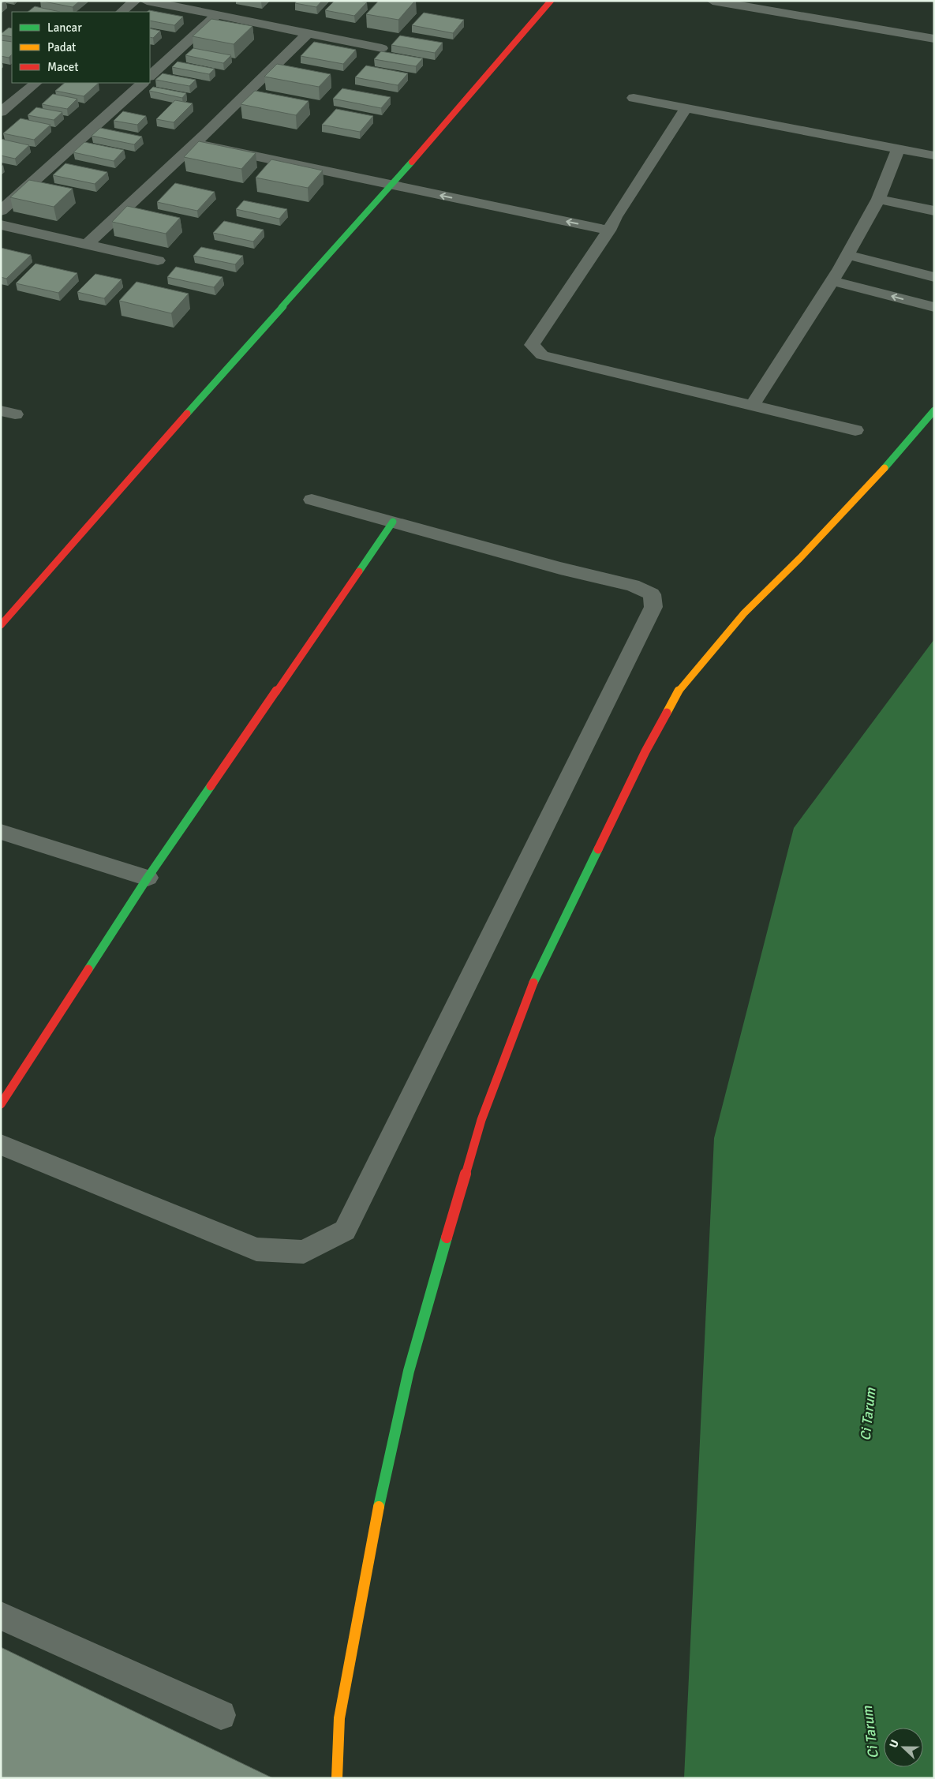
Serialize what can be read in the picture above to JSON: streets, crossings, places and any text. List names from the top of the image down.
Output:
{
  "water": ["Ci Tarum"],
  "legend": ["Lancar", "Padat", "Macet"],
  "north": "left"
}
